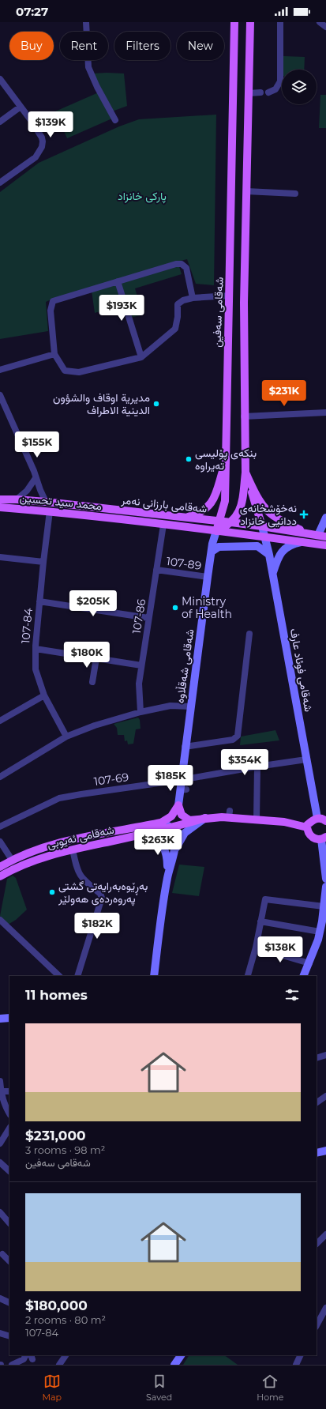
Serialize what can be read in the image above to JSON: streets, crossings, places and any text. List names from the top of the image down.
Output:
{
  "streets": {
    "main road": [
      "شەقامی سەفین",
      "محمد سید تحسین",
      "شەقامی بارزانی نەمر",
      "شەقامی شەقڵاوە",
      "شەقامی فوئاد عارف",
      "شەقامی ئەیوبی"
    ],
    "street": [
      "107-89",
      "107-86",
      "107-84",
      "107-69"
    ]
  },
  "crossings": [
    ["شەقامی سەفین", "محمد سید تحسین"],
    ["شەقامی سەفین", "شەقامی بارزانی نەمر"],
    ["شەقامی سەفین", "شەقامی شەقڵاوە"],
    ["محمد سید تحسین", "107-86"],
    ["محمد سید تحسین", "107-84"],
    ["محمد سید تحسین", "شەقامی شەقڵاوە"],
    ["محمد سید تحسین", "شەقامی فوئاد عارف"],
    ["شەقامی بارزانی نەمر", "شەقامی فوئاد عارف"],
    ["107-89", "107-86"],
    ["107-89", "شەقامی شەقڵاوە"],
    ["شەقامی شەقڵاوە", "107-69"],
    ["شەقامی شەقڵاوە", "شەقامی ئەیوبی"],
    ["شەقامی فوئاد عارف", "107-69"]
  ],
  "parks": ["پارکی خانزاد"],
  "places": {
    "other": [
      "مديرية اوقاف والشؤون الدينية الاطراف",
      "بنکەی پۆلیسی تەیراوە",
      "Ministry of Health",
      "بەڕێوەبەرایەتی گشتی پەروەردەی هەولێر"
    ],
    "health": ["نەخۆشخانەی ددانیی خانزاد"]
  },
  "page": {
    "status": "07:27",
    "chip": [
      "Buy",
      "Rent",
      "Filters",
      "New"
    ],
    "price": [
      "$139K",
      "$193K",
      "$231K",
      "$155K",
      "$205K",
      "$180K",
      "$354K",
      "$185K",
      "$263K",
      "$182K",
      "$138K"
    ],
    "heading": "11 homes",
    "list": [
      {
        "name": "$231,000",
        "note": "3 rooms · 98 m² · شەقامی سەفین"
      },
      {
        "name": "$180,000",
        "note": "2 rooms · 80 m² · 107-84"
      }
    ],
    "tabs": ["Map", "Saved", "Home"]
  }
}
